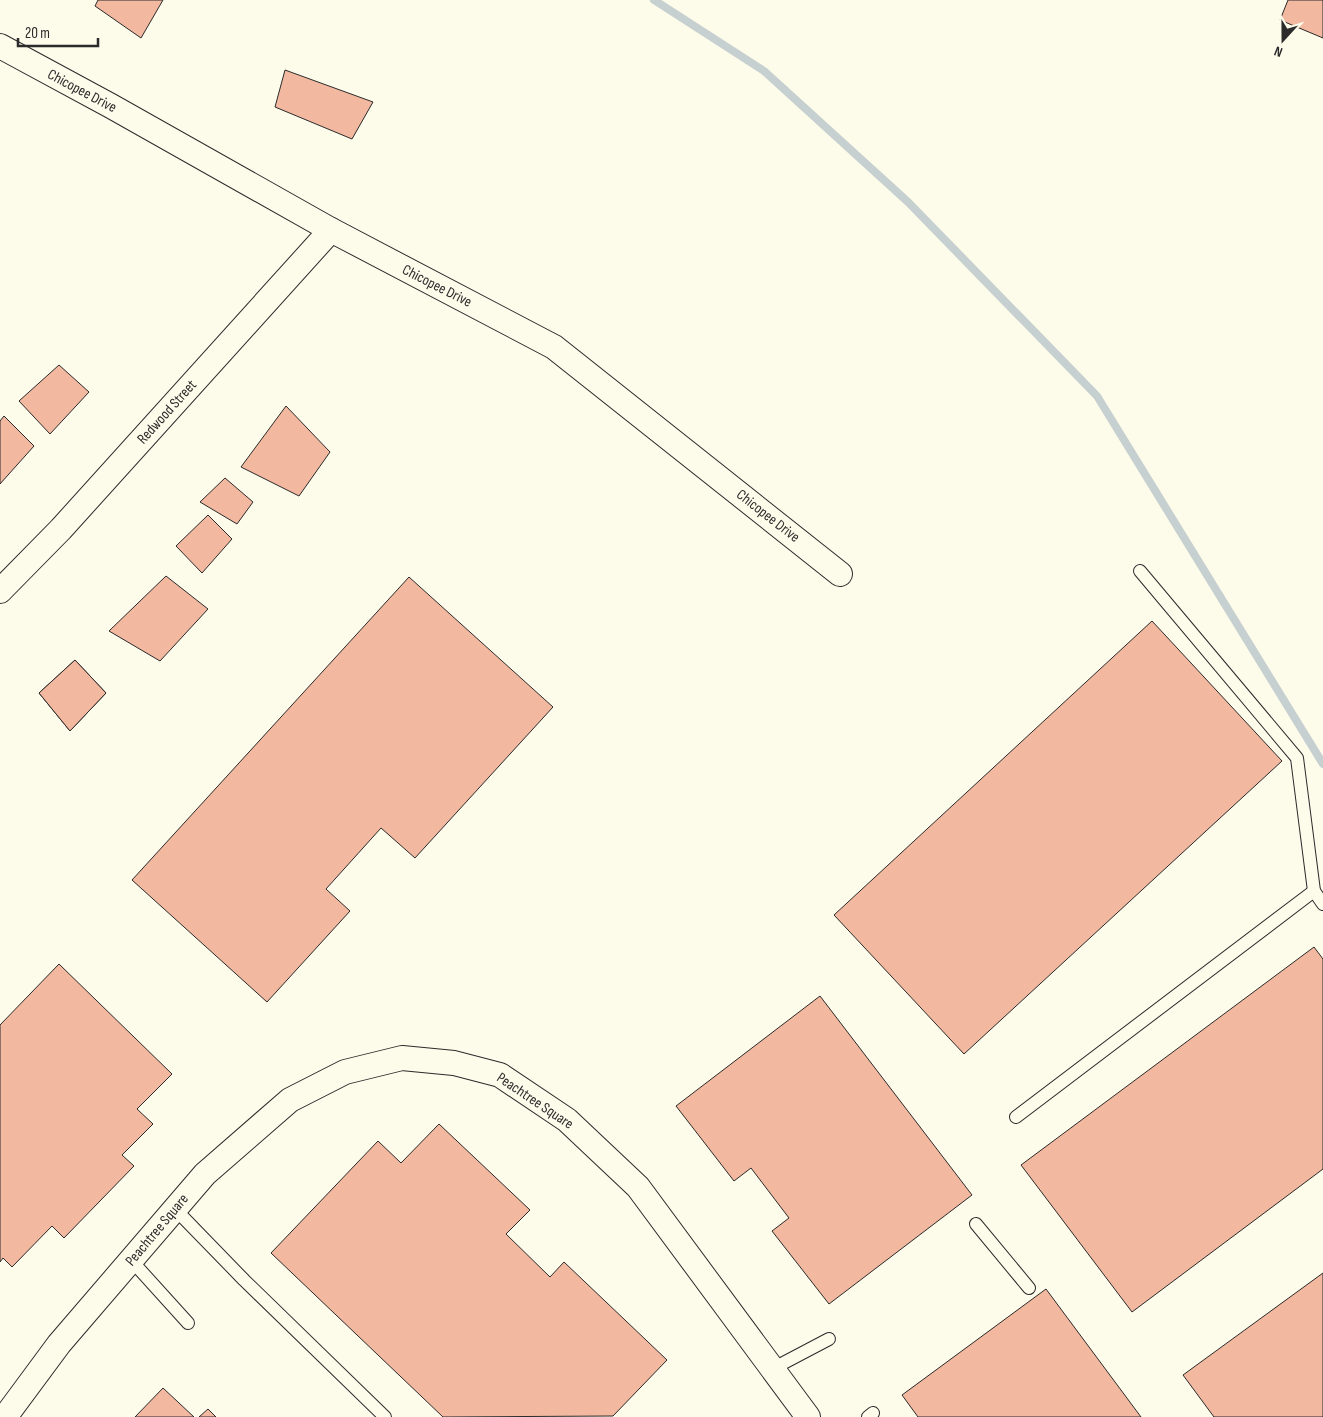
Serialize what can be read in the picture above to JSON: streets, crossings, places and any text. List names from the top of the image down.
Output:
{
  "streets": {
    "street": ["Chicopee Drive", "Redwood Street", "Peachtree Square"]
  },
  "crossings": [
    ["Chicopee Drive", "Redwood Street"]
  ],
  "scale_bar": "20 m",
  "north": "bottom"
}
